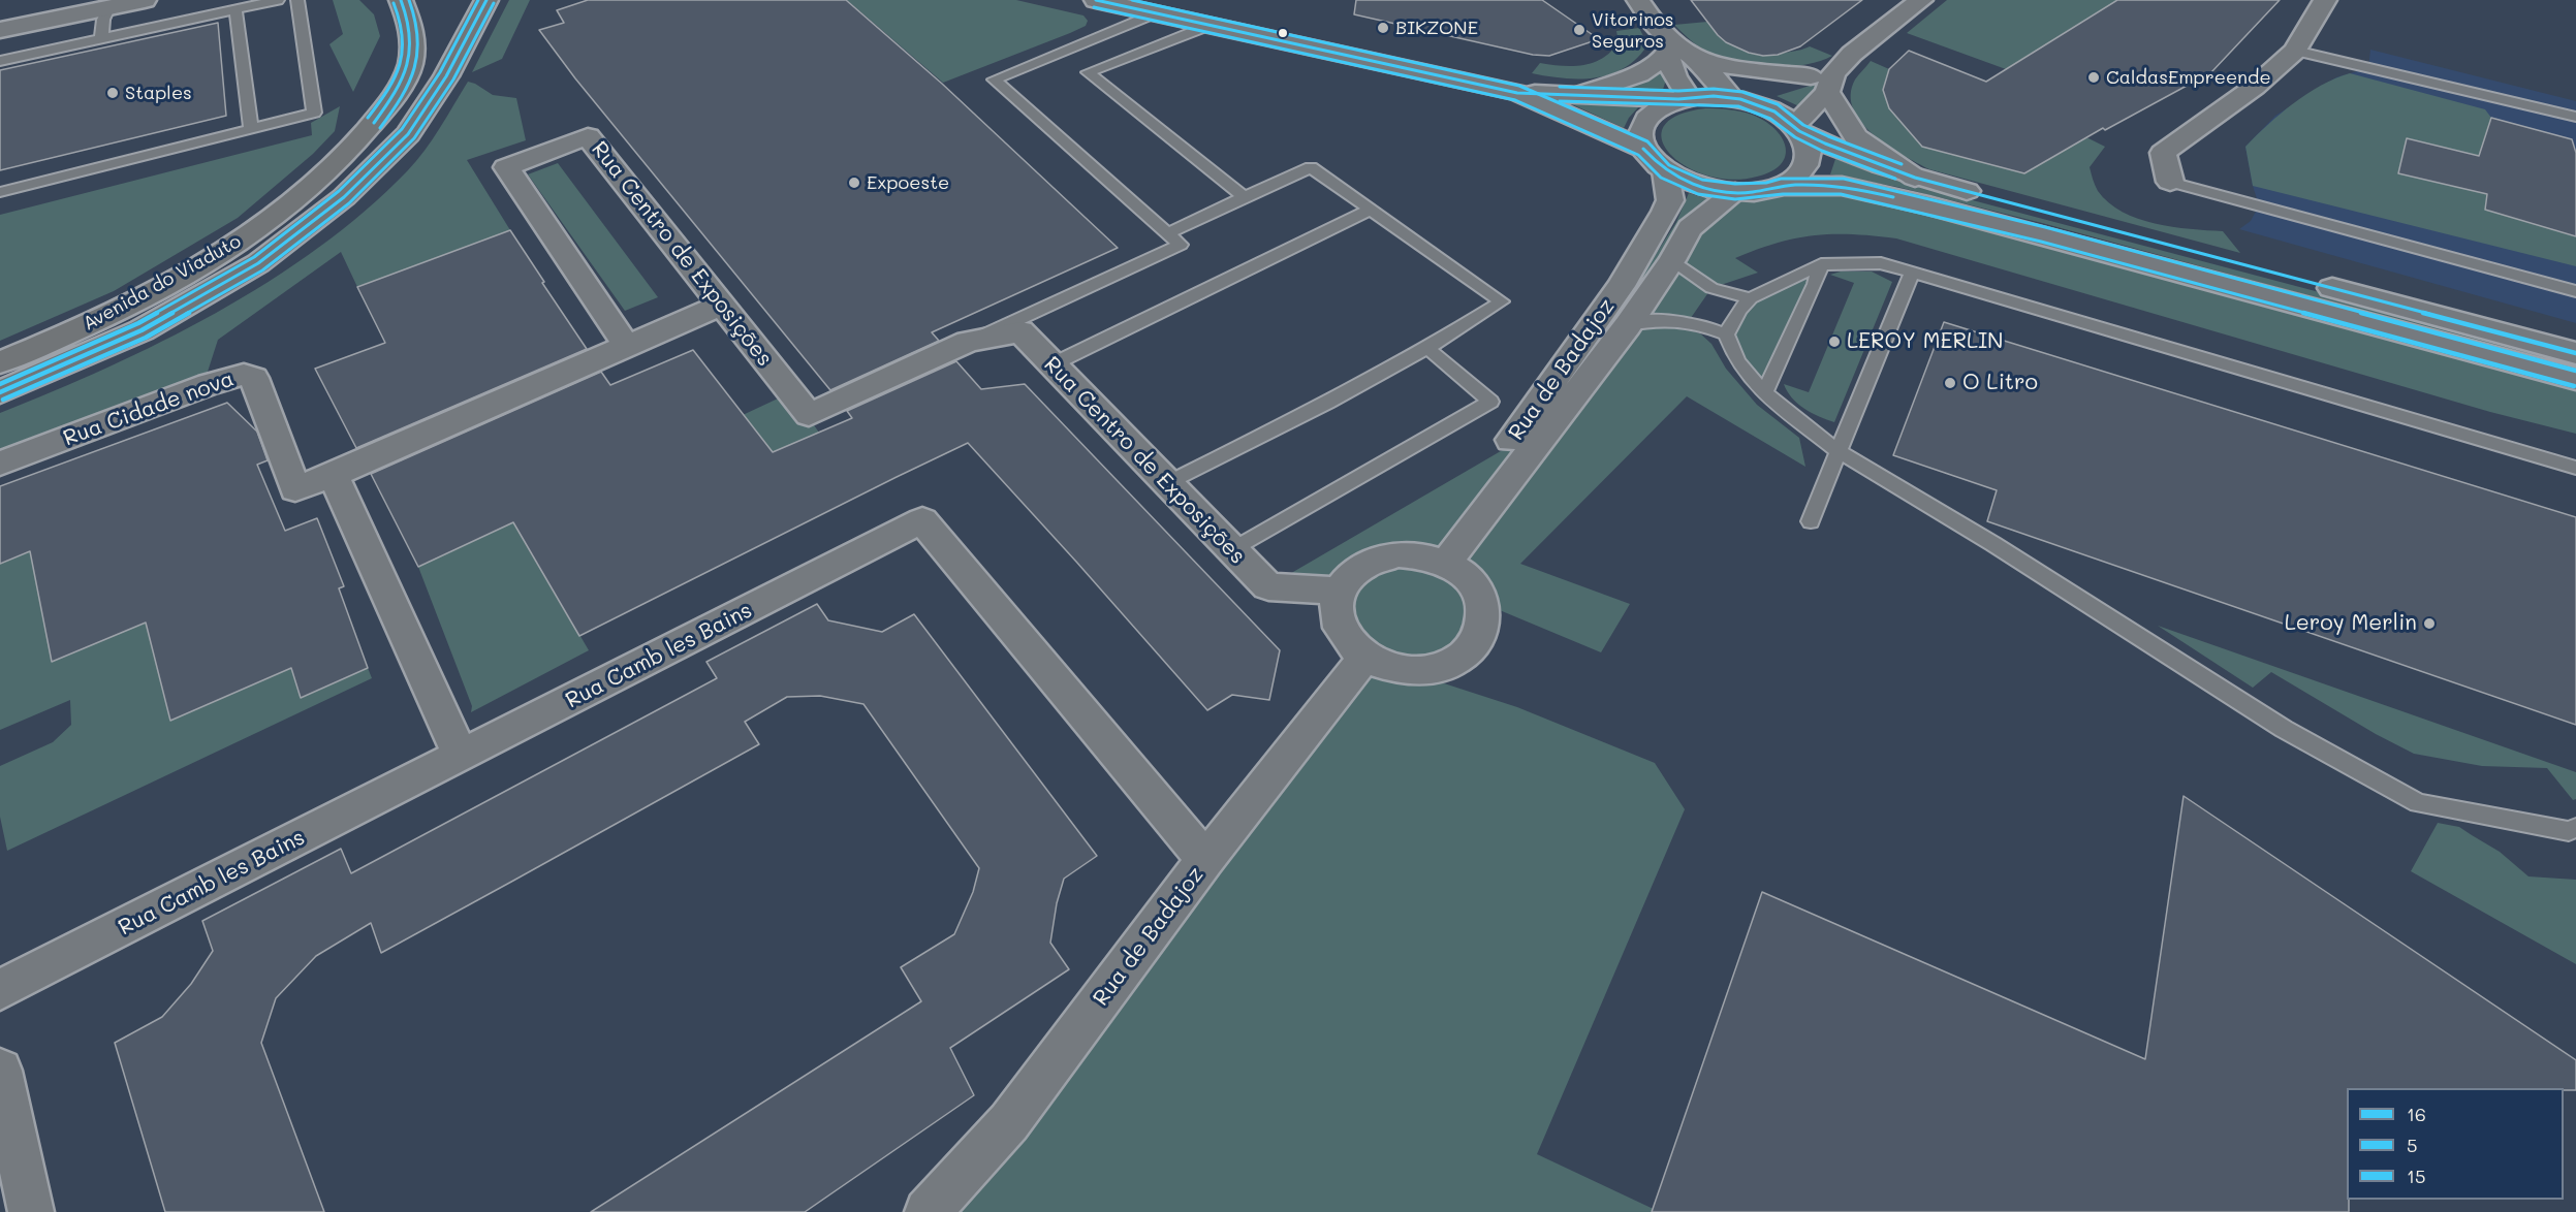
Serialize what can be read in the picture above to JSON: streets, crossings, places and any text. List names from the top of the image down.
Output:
{
  "streets": {
    "main road": ["Avenida do Viaduto"],
    "street": [
      "Rua Centro de Exposições",
      "Rua de Badajoz",
      "Rua Cidade nova",
      "Rua Camb les Bains"
    ]
  },
  "crossings": [
    ["Rua Centro de Exposições", "Rua de Badajoz"],
    ["Rua de Badajoz", "Rua Camb les Bains"]
  ],
  "places": [
    "BIKZONE",
    "Vitorinos Seguros",
    "CaldasEmpreende",
    "Staples",
    "Expoeste",
    "LEROY MERLIN",
    "O Litro",
    "Leroy Merlin"
  ],
  "lines": ["transit line 16", "transit line 5", "transit line 15"],
  "legend": ["16", "5", "15"]
}
